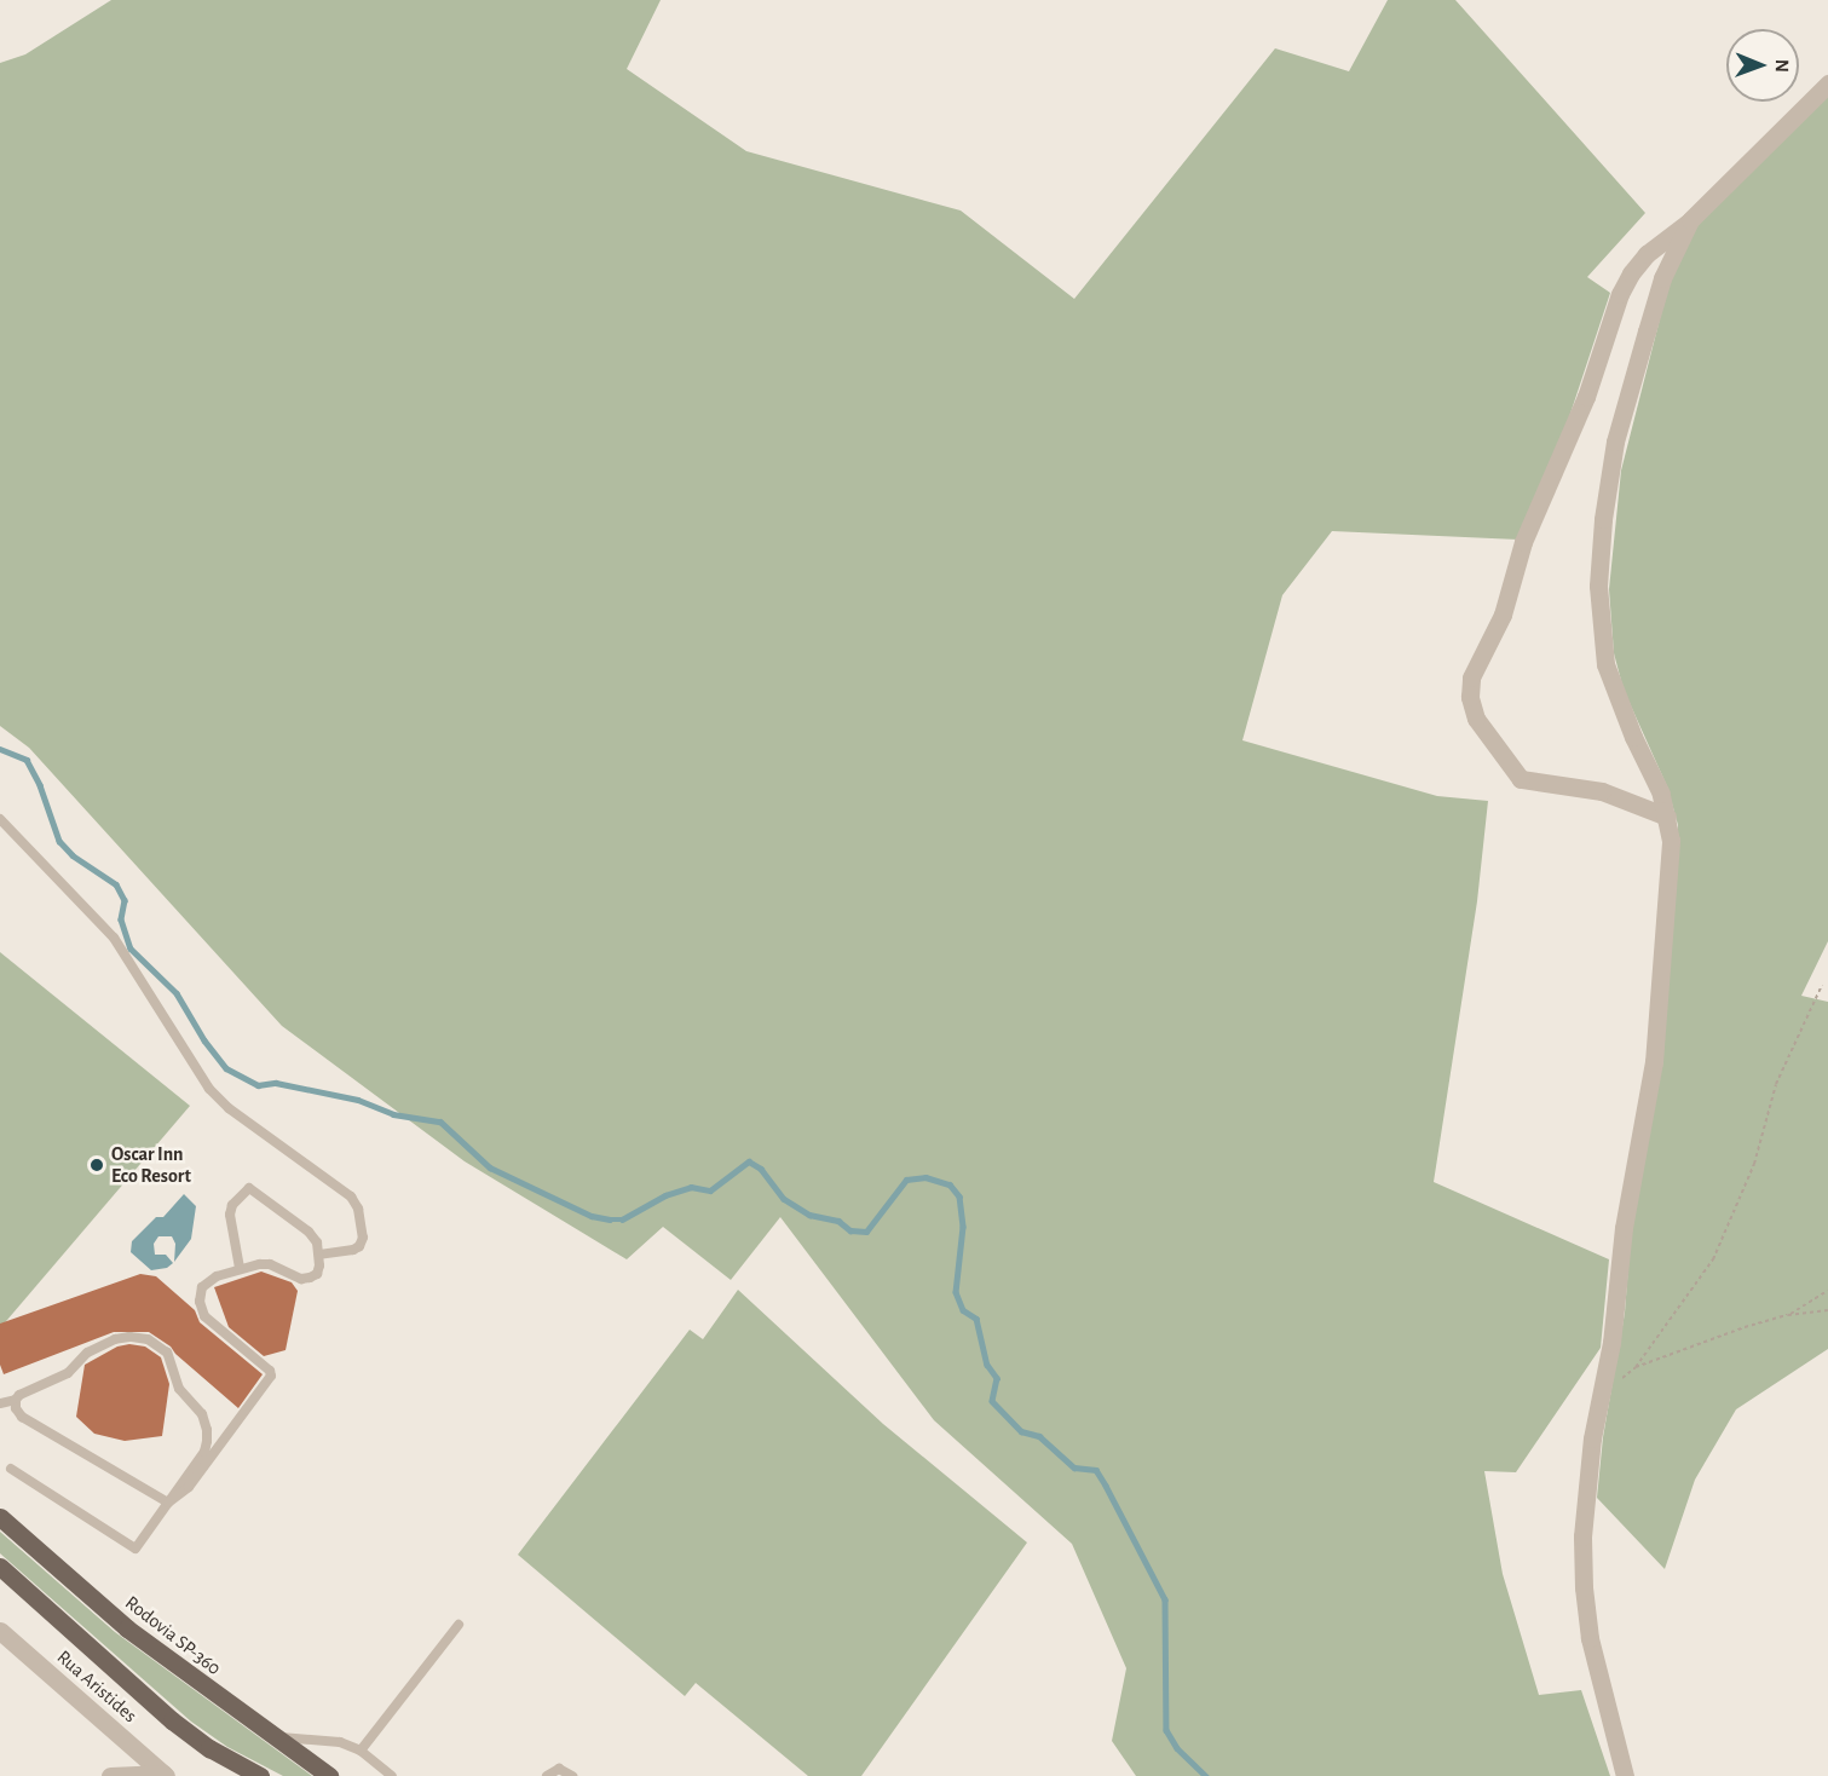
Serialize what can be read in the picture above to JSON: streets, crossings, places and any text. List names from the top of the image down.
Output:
{
  "streets": {
    "main road": ["Rodovia SP-360"],
    "street": ["Rua Aristides"]
  },
  "places": ["Oscar Inn Eco Resort"],
  "north": "right"
}
